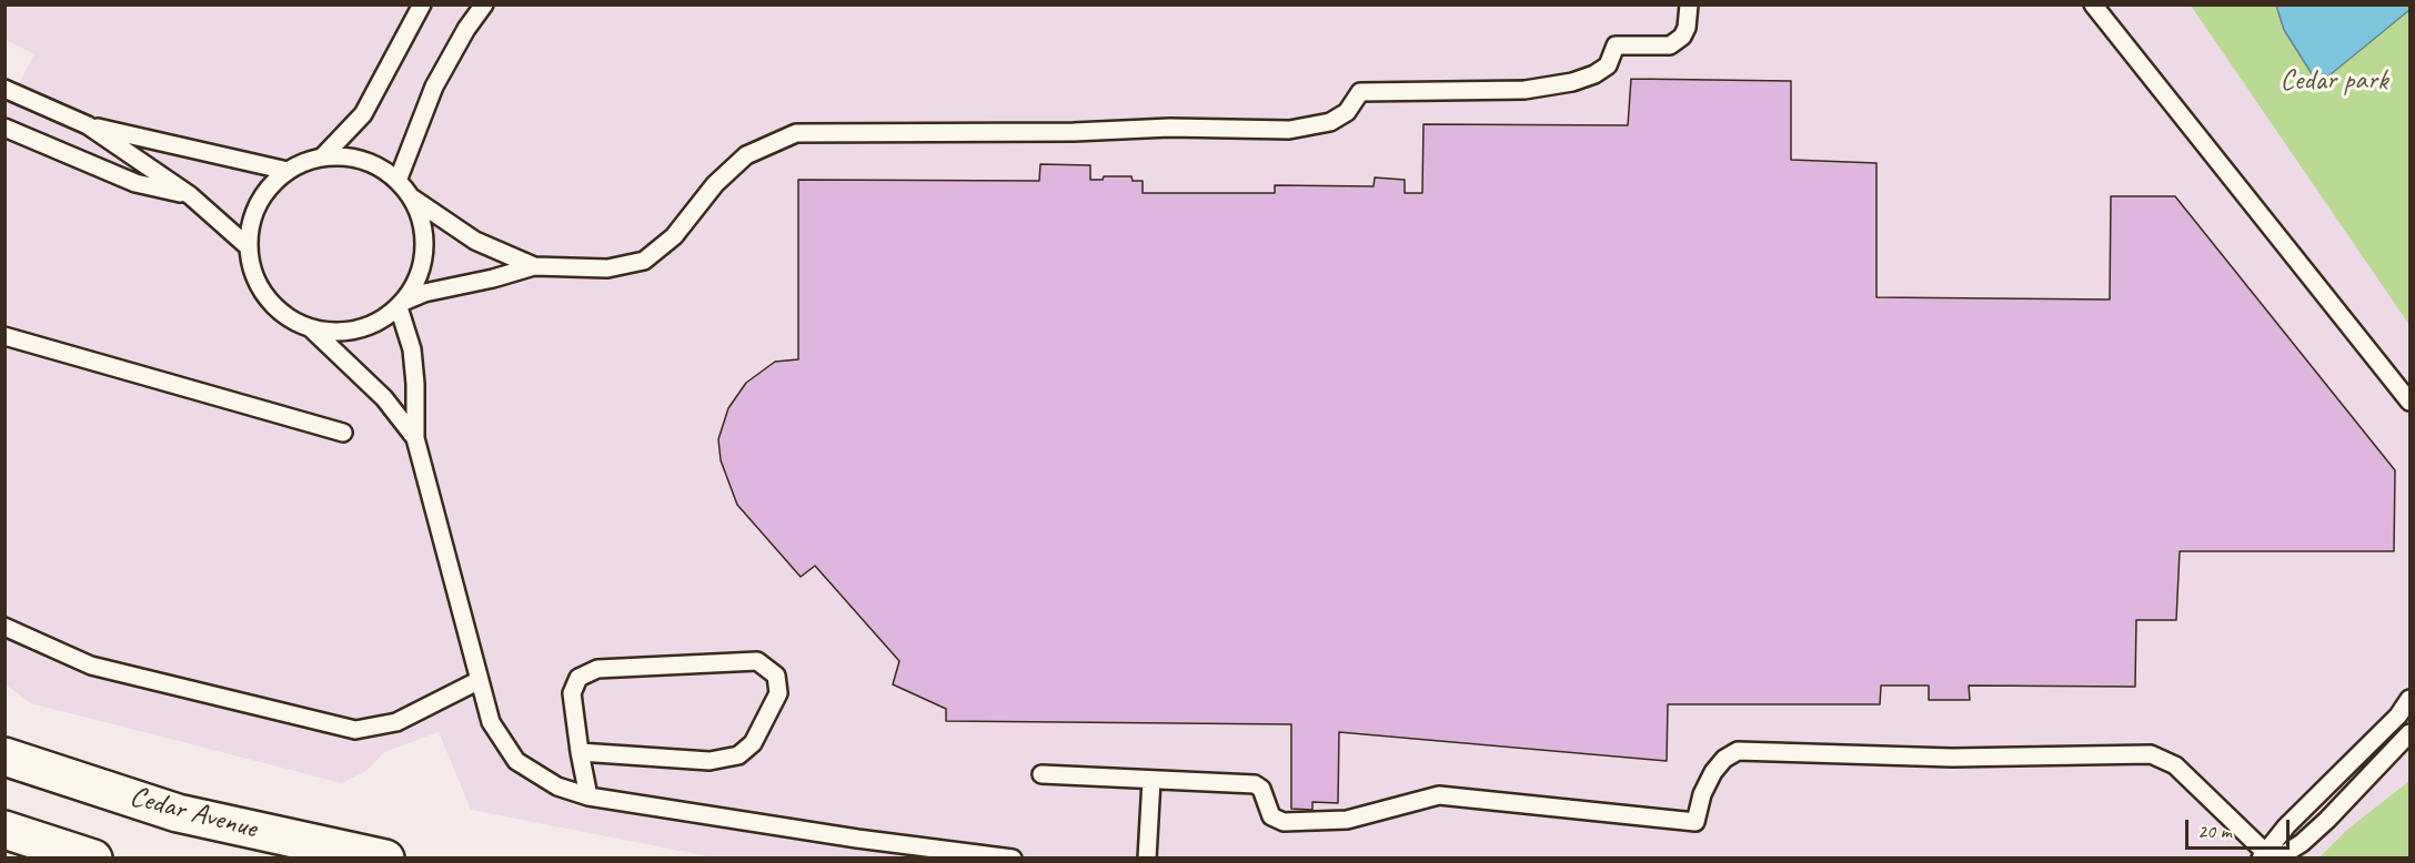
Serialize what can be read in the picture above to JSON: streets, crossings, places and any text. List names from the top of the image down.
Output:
{
  "streets": {
    "main road": ["Cedar Avenue"]
  },
  "parks": ["Cedar park"],
  "scale_bar": "20 m"
}
